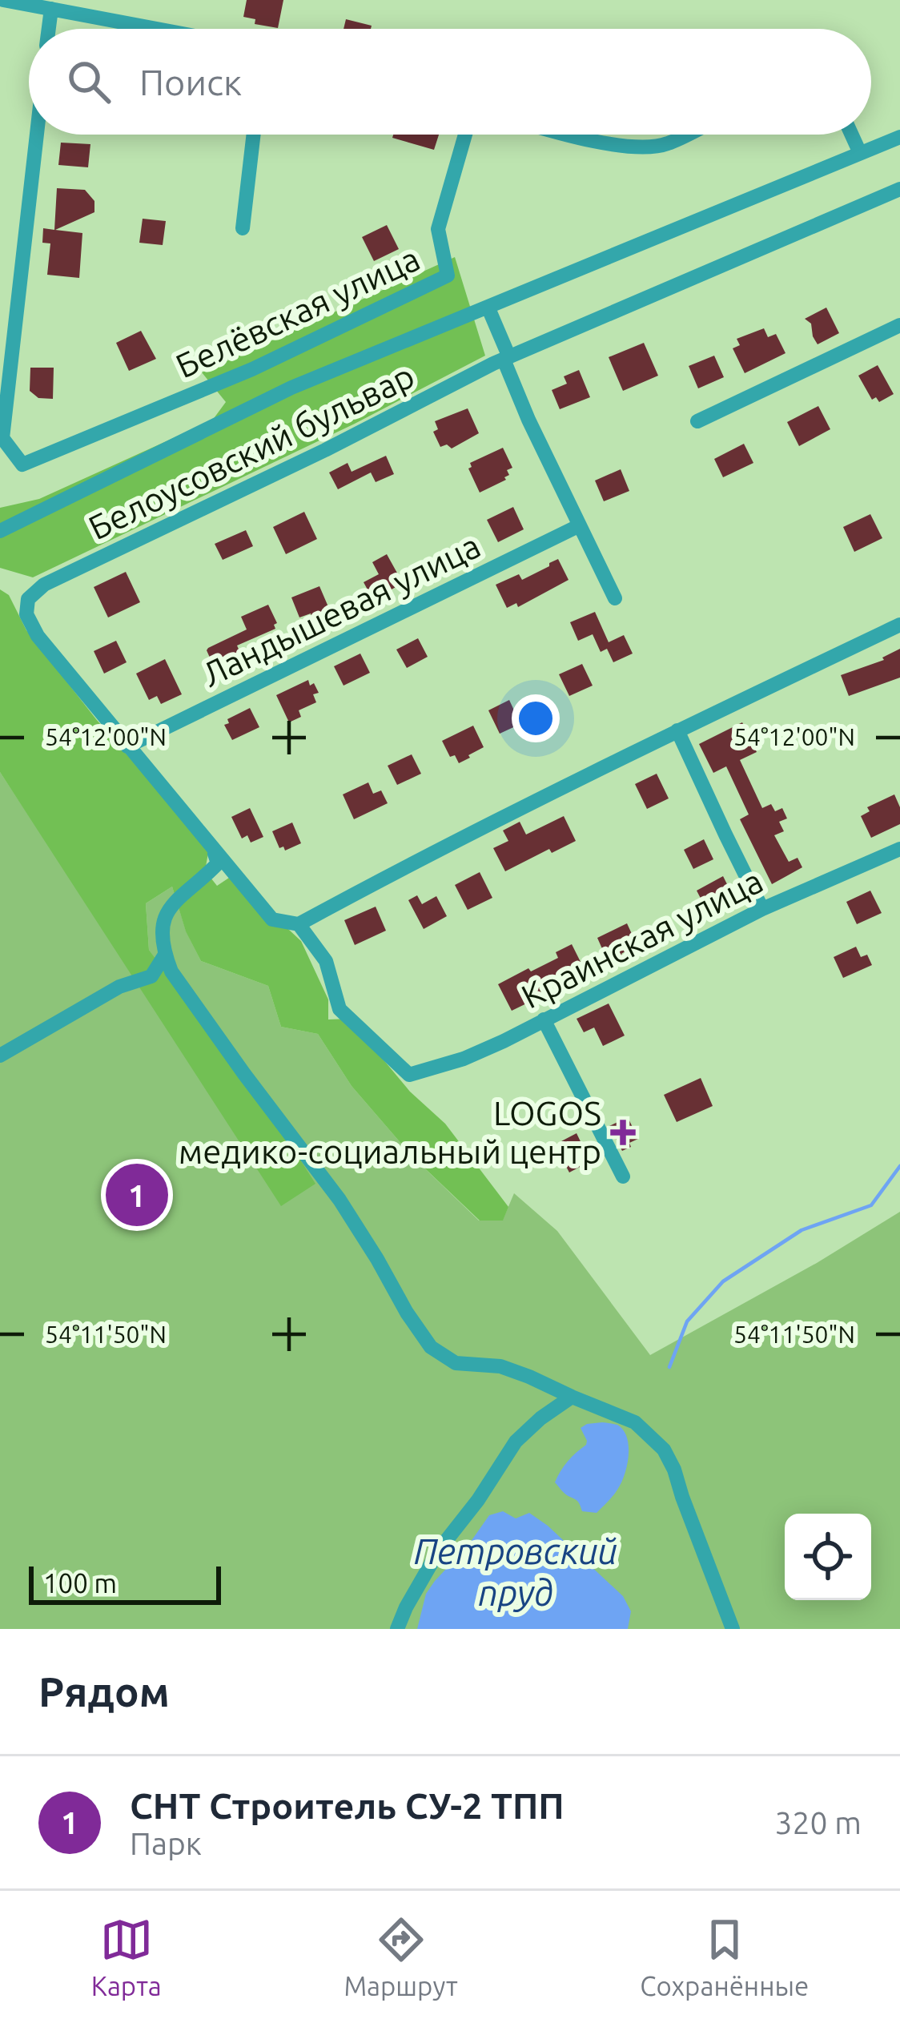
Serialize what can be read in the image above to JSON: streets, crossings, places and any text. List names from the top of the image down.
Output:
{
  "streets": {
    "street": [
      "Белёвская улица",
      "Белоусовский бульвар",
      "Ландышевая улица",
      "Краинская улица"
    ]
  },
  "crossings": [
    ["Белоусовский бульвар", "Ландышевая улица"]
  ],
  "water": ["Петровский пруд"],
  "places": {
    "health": ["LOGOS медико-социальный центр"]
  },
  "scale_bar": "100 m",
  "page": {
    "search": "Поиск",
    "pins": "1",
    "scale": "100 m",
    "heading": "Рядом",
    "list": [
      {
        "mark": "1",
        "name": "СНТ Строитель СУ-2 ТПП",
        "note": "Парк",
        "value": "320 m"
      }
    ],
    "nav": ["Карта", "Маршрут", "Сохранённые"]
  },
  "coordinates": ["54°12'00\"N", "54°11'50\"N"]
}
